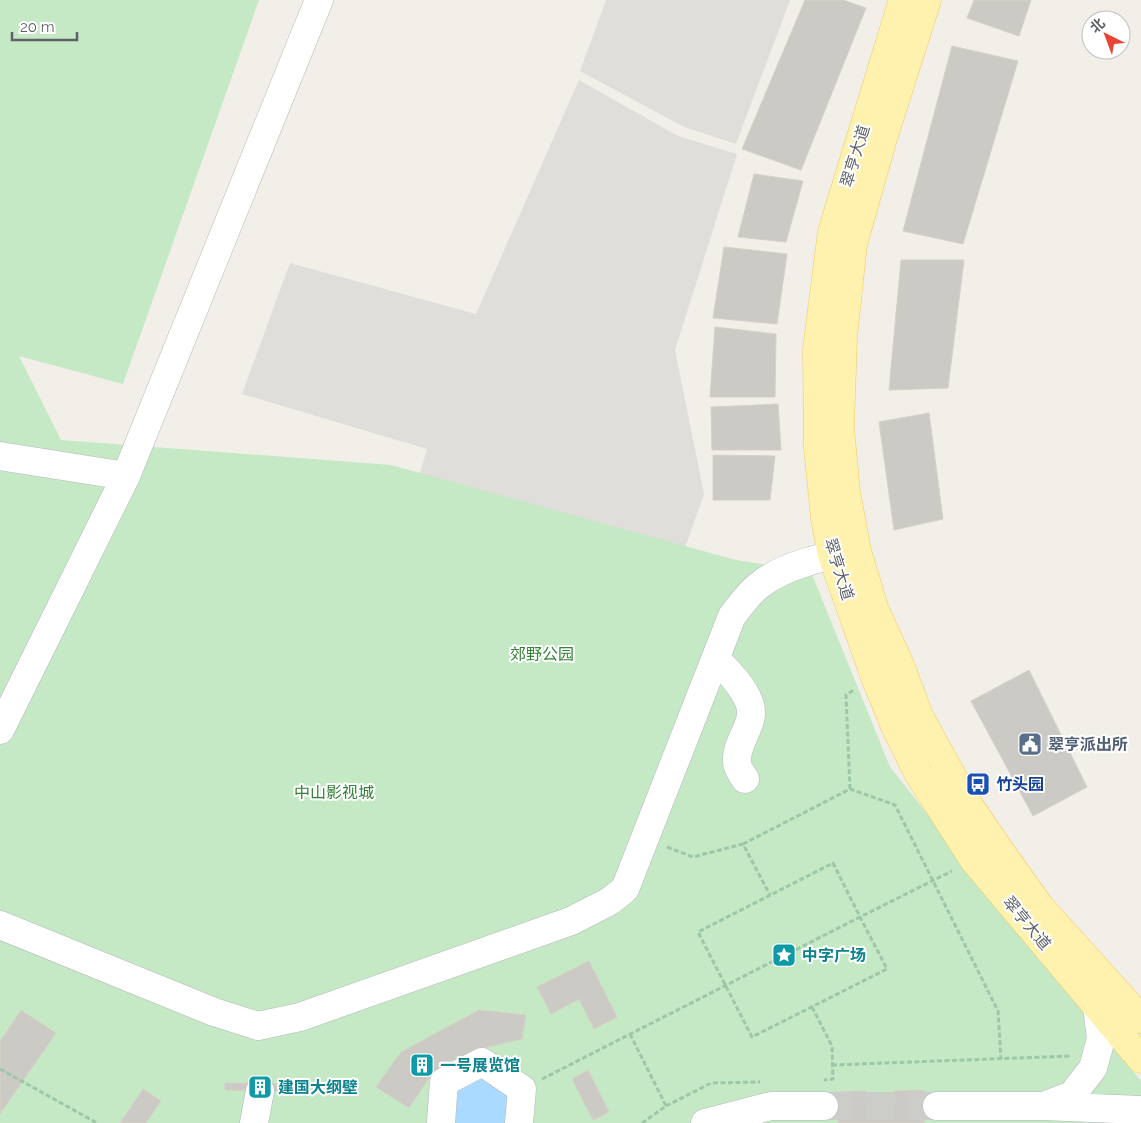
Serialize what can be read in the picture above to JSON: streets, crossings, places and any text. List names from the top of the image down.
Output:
{
  "streets": {
    "main road": ["翠亨大道"]
  },
  "parks": ["郊野公园", "中山影视城"],
  "places": {
    "public building": ["翠亨派出所"],
    "bus stop": ["竹头园"],
    "place": ["中字广场"],
    "building": ["一号展览馆", "建国大纲壁"]
  },
  "scale_bar": "20 m",
  "north": "top left"
}
